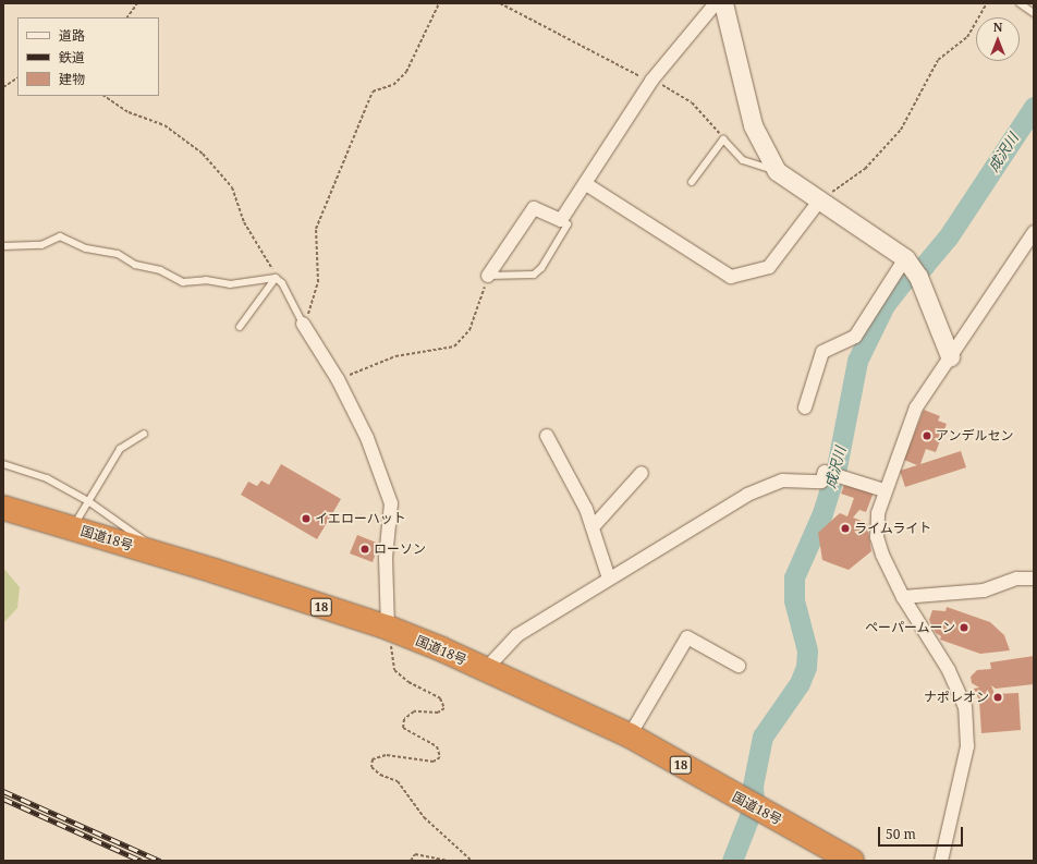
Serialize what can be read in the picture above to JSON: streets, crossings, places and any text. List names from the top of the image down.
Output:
{
  "streets": {
    "highway": ["国道18号", "18"]
  },
  "water": ["成沢川"],
  "places": [
    "アンデルセン",
    "イエローハット",
    "ライムライト",
    "ローソン",
    "ペーパームーン",
    "ナポレオン"
  ],
  "legend": ["道路", "鉄道", "建物"],
  "scale_bar": "50 m",
  "north": "top"
}
